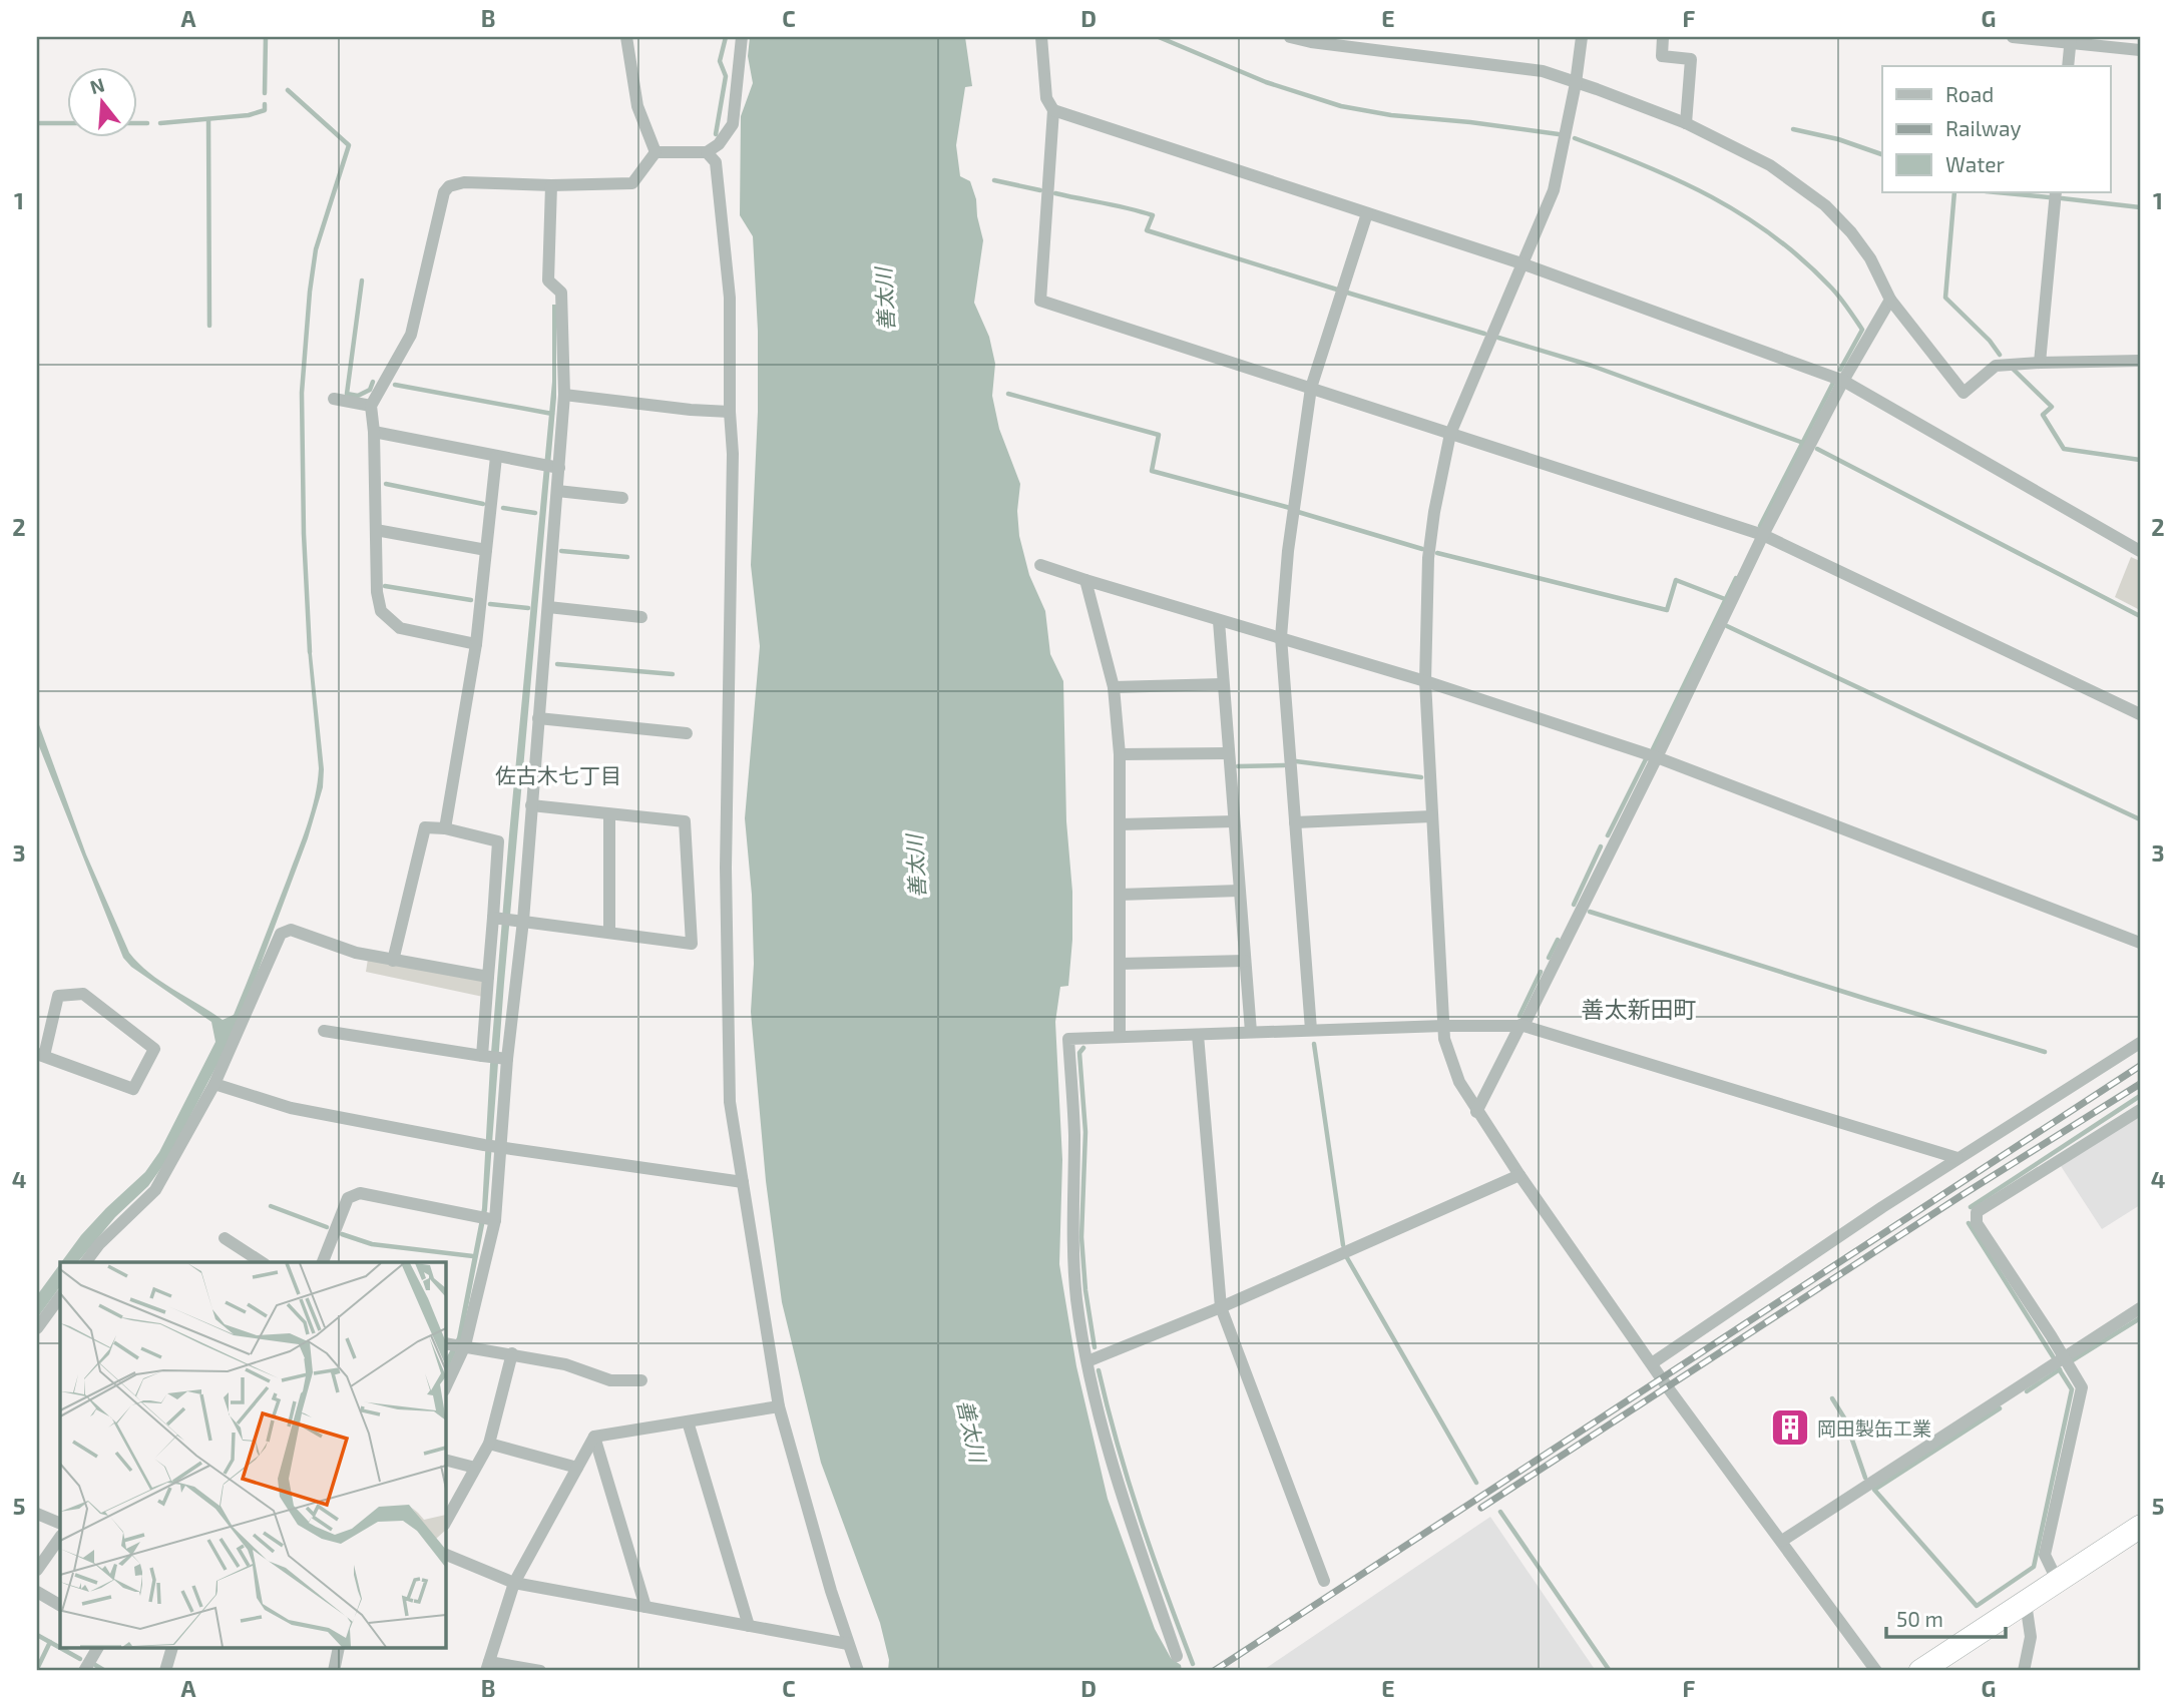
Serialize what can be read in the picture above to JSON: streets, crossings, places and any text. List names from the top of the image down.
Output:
{
  "districts": ["佐古木七丁目", "善太新田町"],
  "water": ["善太川"],
  "places": {
    "building": ["岡田製缶工業"]
  },
  "legend": ["Road", "Railway", "Water"],
  "scale_bar": "50 m",
  "north": "top",
  "grid": {
    "columns": [
      "A",
      "B",
      "C",
      "D",
      "E",
      "F",
      "G"
    ],
    "rows": [
      "1",
      "2",
      "3",
      "4",
      "5"
    ]
  }
}
